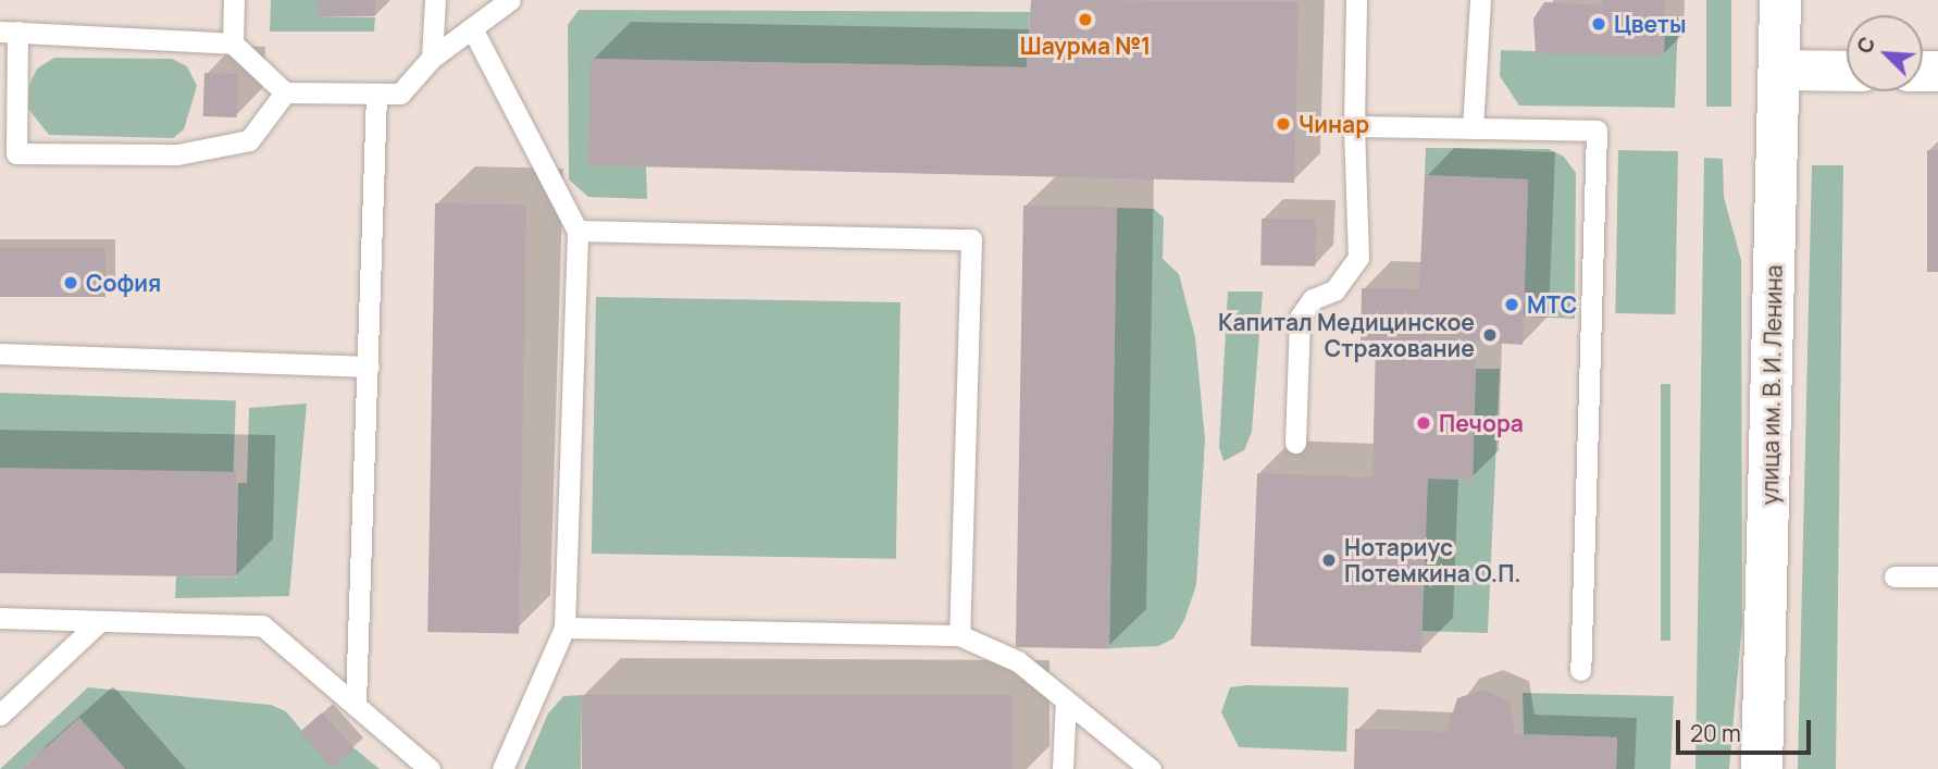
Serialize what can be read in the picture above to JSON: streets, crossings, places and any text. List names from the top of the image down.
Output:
{
  "streets": {
    "main road": ["улица им. В. И. Ленина"]
  },
  "places": [
    "Шаурма №1",
    "Цветы",
    "Чинар",
    "София",
    "МТС",
    "Капитал Медицинское Страхование",
    "Печора",
    "Нотариус Потемкина О.П."
  ],
  "scale_bar": "20 m",
  "north": "top left"
}
